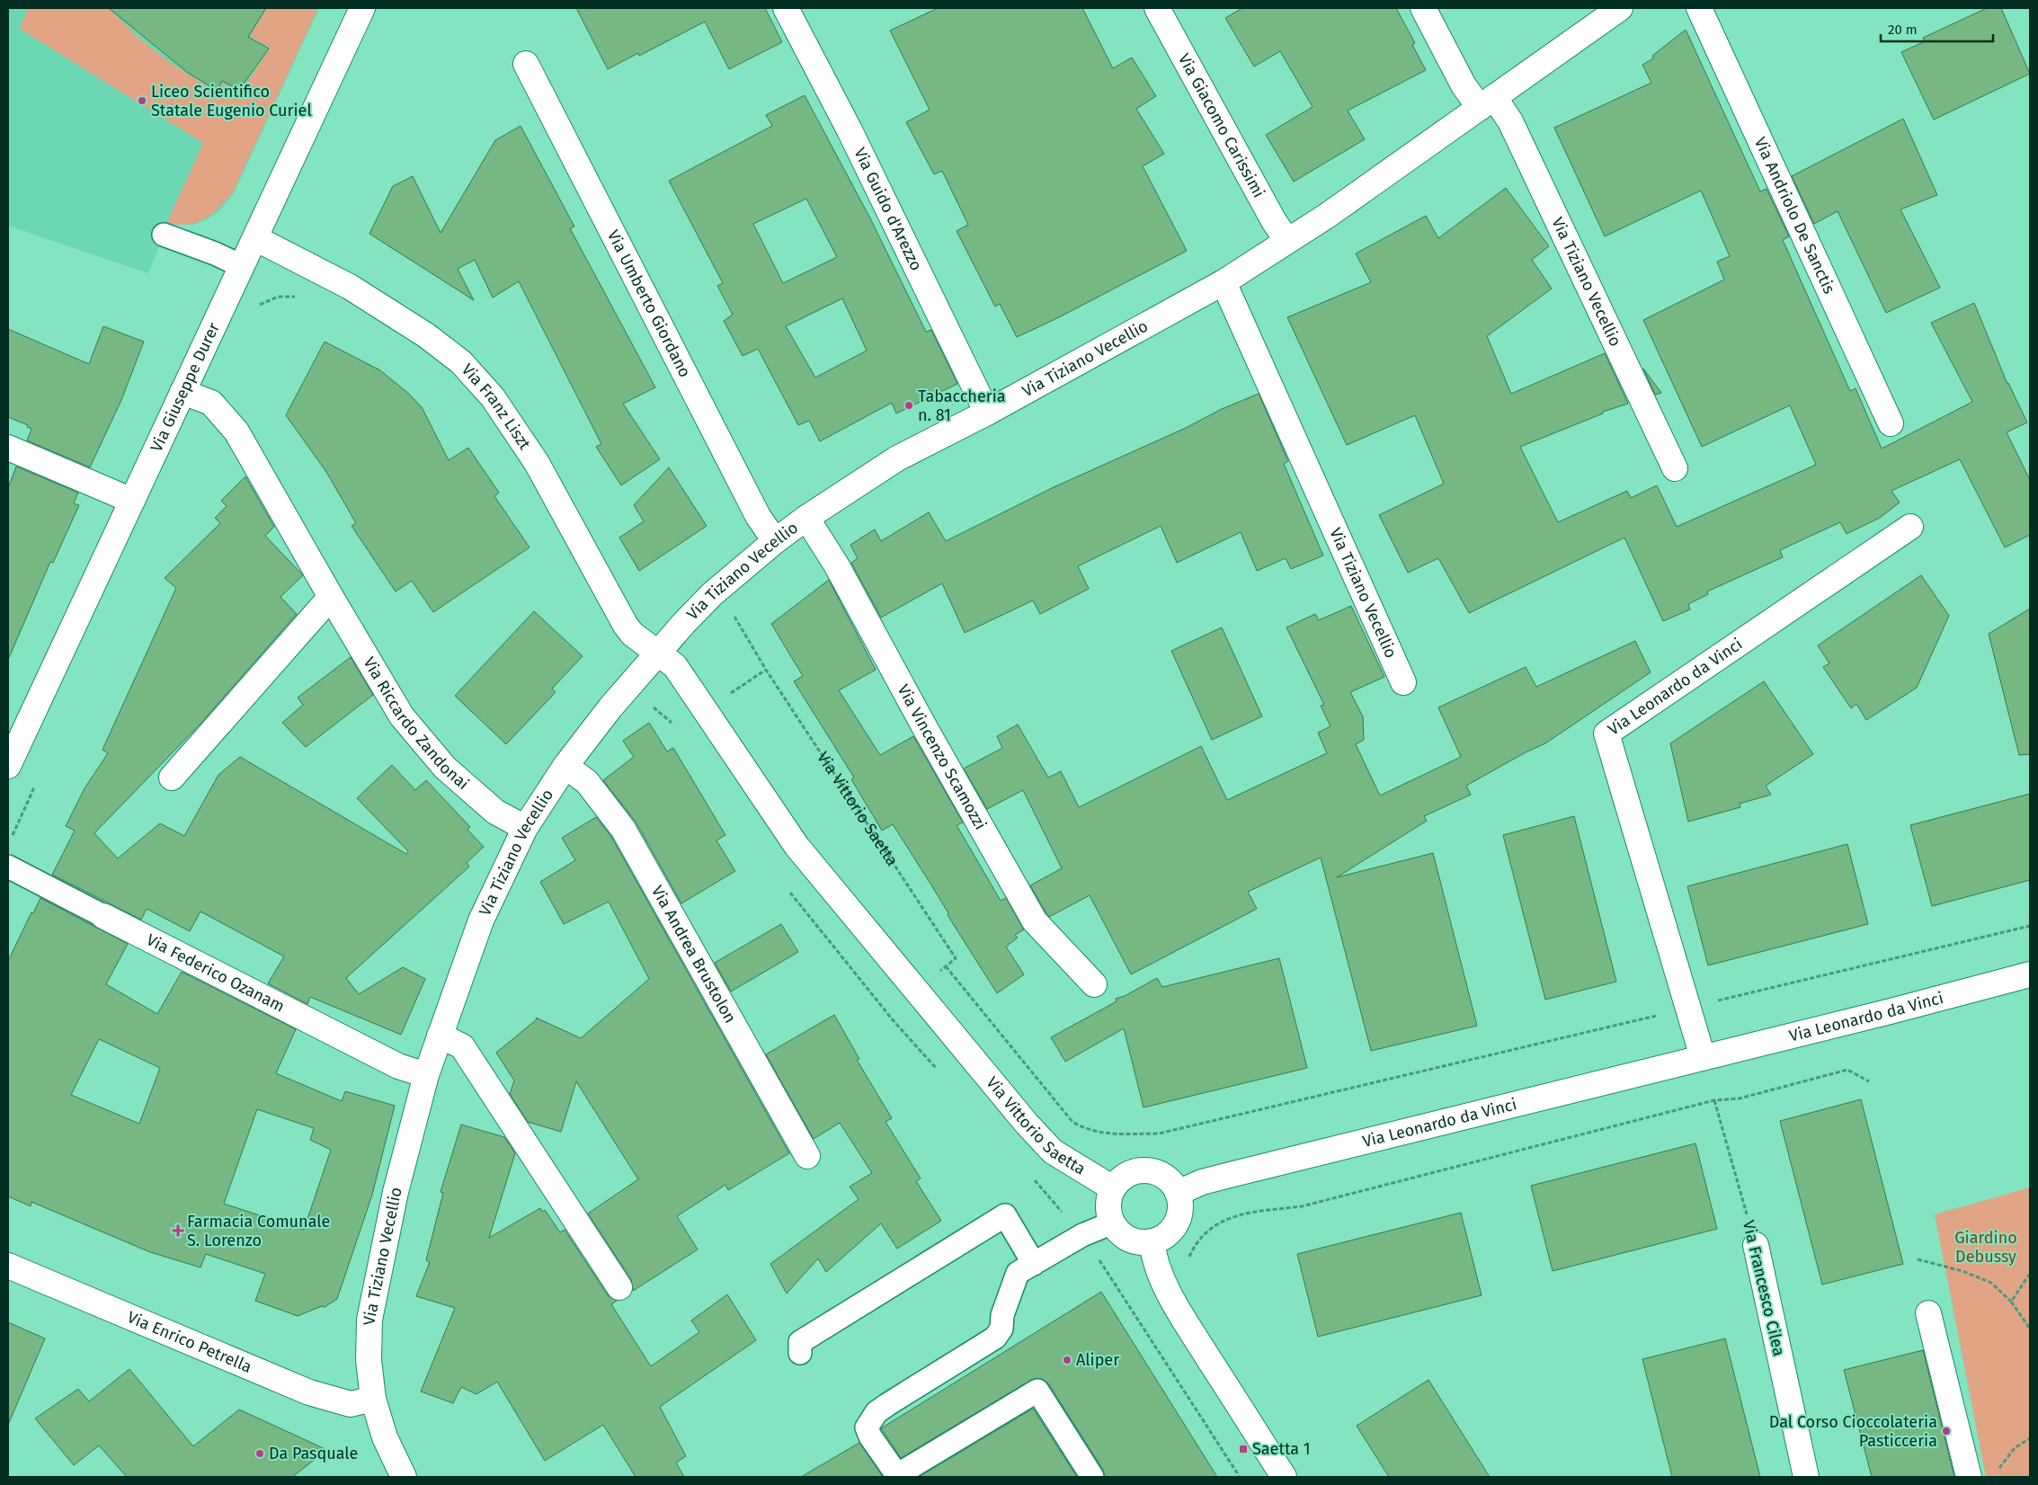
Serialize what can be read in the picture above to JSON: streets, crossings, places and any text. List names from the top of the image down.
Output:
{
  "streets": {
    "street": [
      "Via Giacomo Carissimi",
      "Via Guido d'Arezzo",
      "Via Andriolo De Sanctis",
      "Via Tiziano Vecellio",
      "Via Umberto Giordano",
      "Via Giuseppe Durer",
      "Via Franz Liszt",
      "Via Leonardo da Vinci",
      "Via Riccardo Zandonai",
      "Via Vincenzo Scamozzi",
      "Via Vittorio Saetta",
      "Via Andrea Brustolon",
      "Via Federico Ozanam",
      "Via Francesco Cilea",
      "Via Enrico Petrella"
    ]
  },
  "crossings": [
    ["Via Giacomo Carissimi", "Via Tiziano Vecellio"],
    ["Via Guido d'Arezzo", "Via Tiziano Vecellio"],
    ["Via Tiziano Vecellio", "Via Umberto Giordano"],
    ["Via Tiziano Vecellio", "Via Franz Liszt"],
    ["Via Tiziano Vecellio", "Via Riccardo Zandonai"],
    ["Via Tiziano Vecellio", "Via Vincenzo Scamozzi"],
    ["Via Tiziano Vecellio", "Via Vittorio Saetta"],
    ["Via Tiziano Vecellio", "Via Andrea Brustolon"],
    ["Via Tiziano Vecellio", "Via Federico Ozanam"],
    ["Via Tiziano Vecellio", "Via Enrico Petrella"],
    ["Via Giuseppe Durer", "Via Franz Liszt"],
    ["Via Giuseppe Durer", "Via Riccardo Zandonai"],
    ["Via Franz Liszt", "Via Vittorio Saetta"],
    ["Via Leonardo da Vinci", "Via Vittorio Saetta"]
  ],
  "parks": ["Giardino Debussy"],
  "places": {
    "other": [
      "Liceo Scientifico Statale Eugenio Curiel",
      "Tabaccheria n. 81",
      "Aliper",
      "Dal Corso Cioccolateria Pasticceria",
      "Da Pasquale"
    ],
    "health": ["Farmacia Comunale S. Lorenzo"],
    "transit": ["Saetta 1"]
  },
  "scale_bar": "20 m"
}
